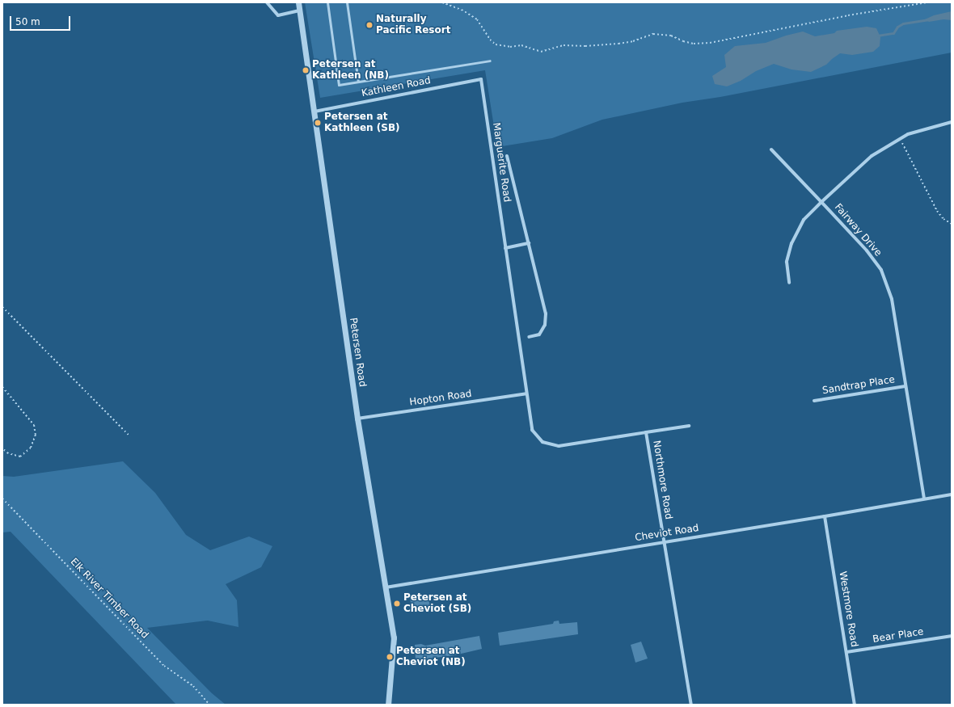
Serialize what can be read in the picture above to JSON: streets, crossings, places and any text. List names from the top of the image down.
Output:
{
  "streets": {
    "street": [
      "Kathleen Road",
      "Marguerite Road",
      "Fairway Drive",
      "Petersen Road",
      "Sandtrap Place",
      "Hopton Road",
      "Northmore Road",
      "Cheviot Road",
      "Westmore Road",
      "Bear Place"
    ],
    "path": ["Elk River Timber Road"]
  },
  "crossings": [
    ["Kathleen Road", "Marguerite Road"],
    ["Kathleen Road", "Petersen Road"],
    ["Marguerite Road", "Hopton Road"],
    ["Marguerite Road", "Northmore Road"],
    ["Fairway Drive", "Sandtrap Place"],
    ["Fairway Drive", "Cheviot Road"],
    ["Petersen Road", "Hopton Road"],
    ["Petersen Road", "Cheviot Road"],
    ["Hopton Road", "Northmore Road"],
    ["Northmore Road", "Cheviot Road"],
    ["Cheviot Road", "Westmore Road"],
    ["Westmore Road", "Bear Place"]
  ],
  "places": [
    "Naturally Pacific Resort",
    "Petersen at Kathleen (NB)",
    "Petersen at Kathleen (SB)",
    "Petersen at Cheviot (SB)",
    "Petersen at Cheviot (NB)"
  ],
  "scale_bar": "50 m"
}
